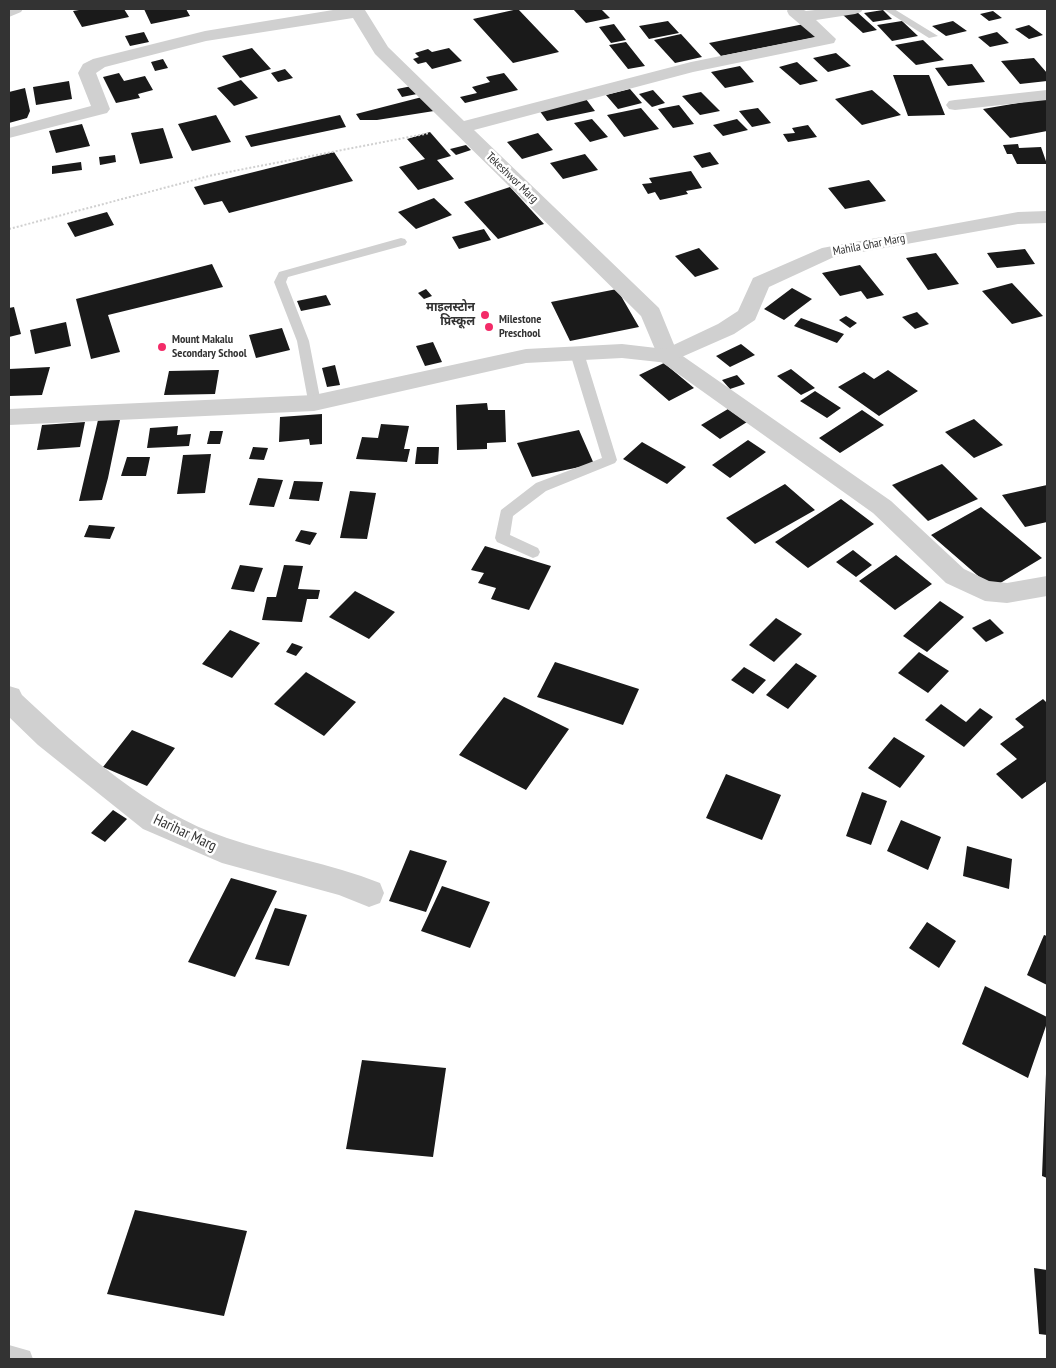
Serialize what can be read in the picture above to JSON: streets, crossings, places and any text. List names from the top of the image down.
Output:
{
  "streets": {
    "street": ["Tekeshwor Marg", "Mahila Ghar Marg", "Harihar Marg"]
  },
  "crossings": [
    ["Tekeshwor Marg", "Mahila Ghar Marg"]
  ],
  "places": ["माइलस्टोन प्रिस्कूल", "Milestone Preschool", "Mount Makalu Secondary School"]
}
